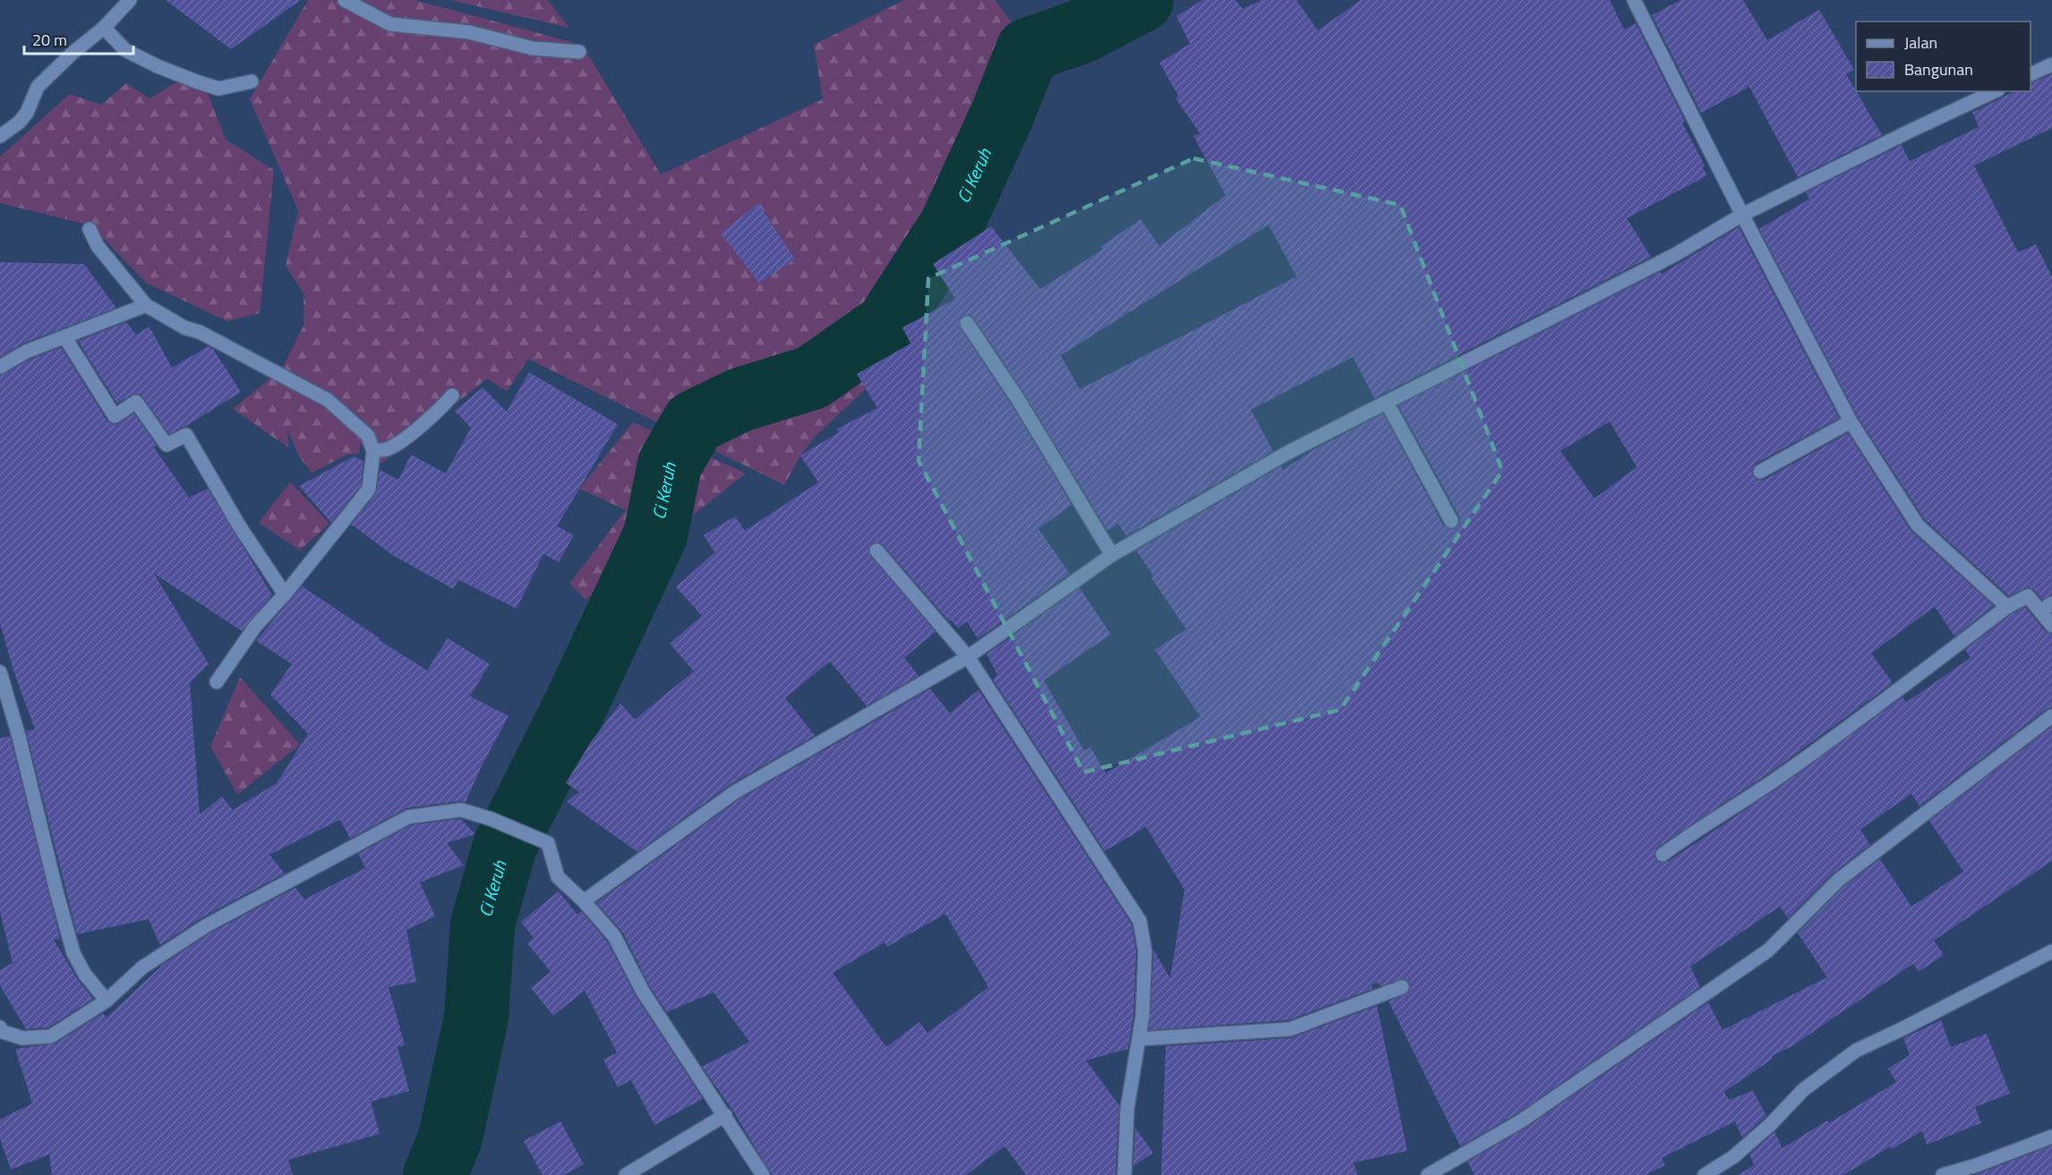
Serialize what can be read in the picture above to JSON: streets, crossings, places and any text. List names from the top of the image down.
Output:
{
  "water": ["Ci Keruh"],
  "legend": ["Jalan", "Bangunan"],
  "scale_bar": "20 m"
}
